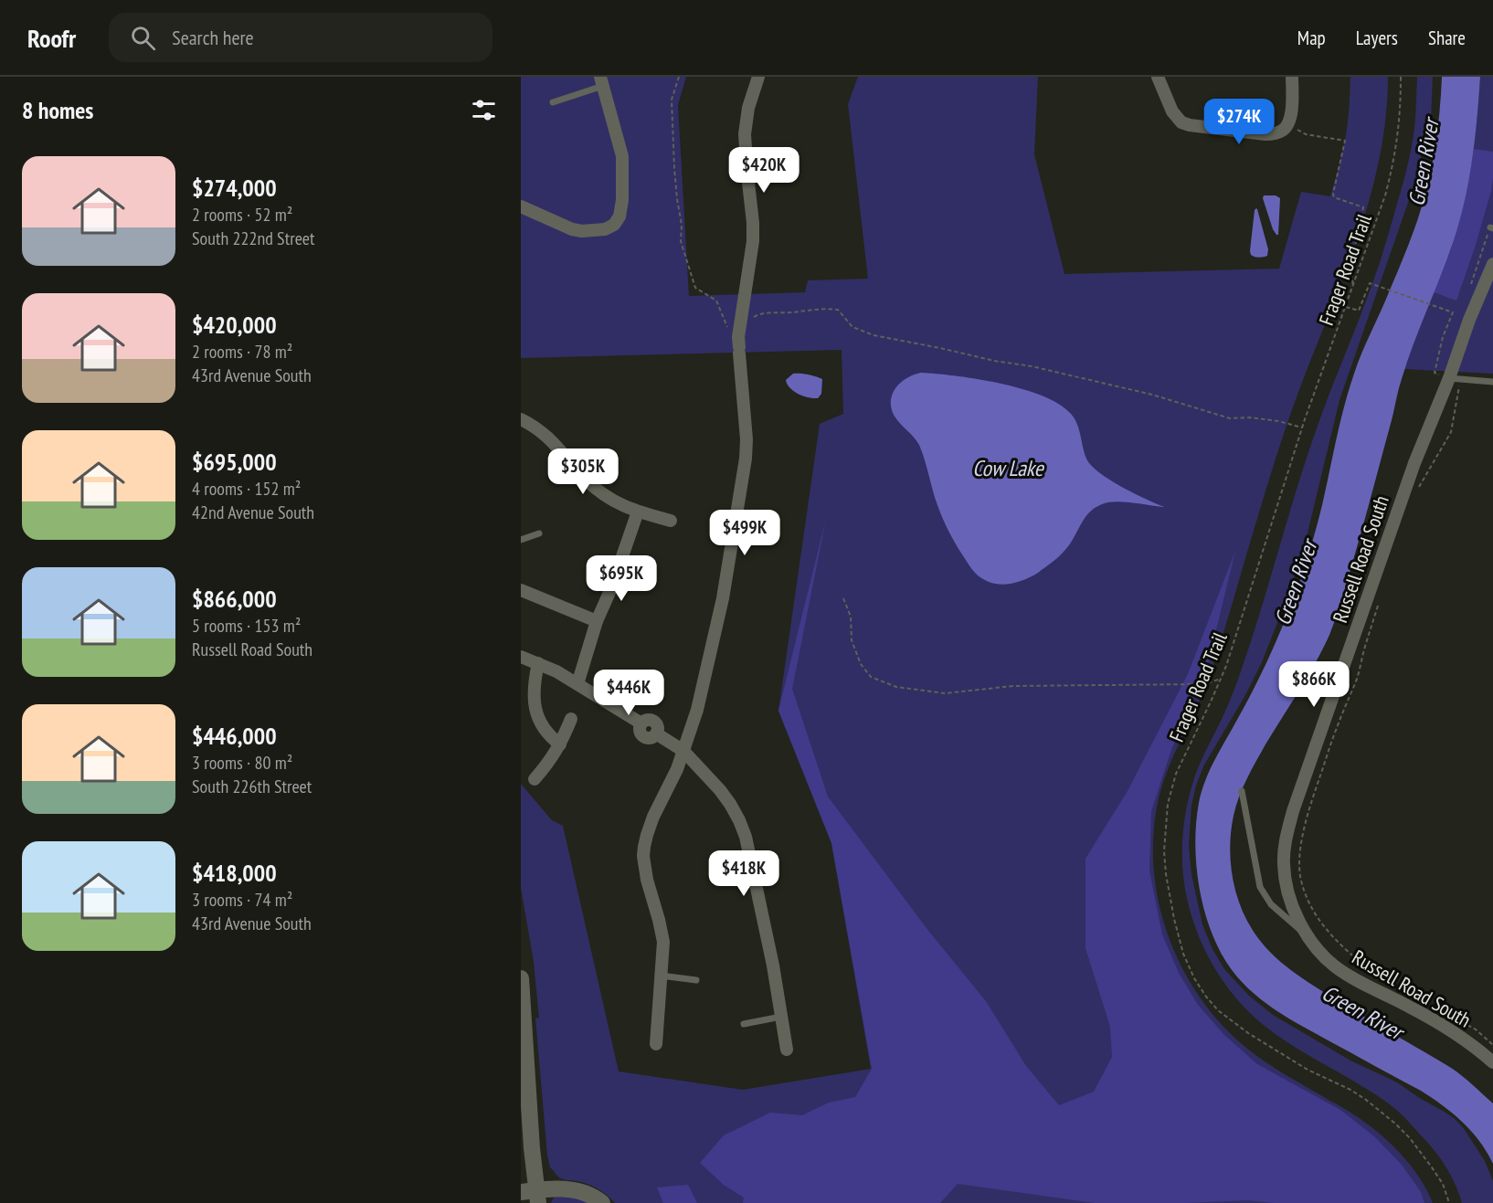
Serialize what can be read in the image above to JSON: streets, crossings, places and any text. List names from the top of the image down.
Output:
{
  "streets": {
    "street": ["Russell Road South"],
    "path": ["Frager Road Trail"]
  },
  "water": ["Green River", "Cow Lake"],
  "page": {
    "header": "Roofr",
    "search": "Search here",
    "nav": ["Map", "Layers", "Share"],
    "heading": "8 homes",
    "price": [
      "$274K",
      "$420K",
      "$305K",
      "$499K",
      "$695K",
      "$866K",
      "$446K",
      "$418K"
    ],
    "list": [
      {
        "name": "$274,000",
        "note": "2 rooms · 52 m² · South 222nd Street"
      },
      {
        "name": "$420,000",
        "note": "2 rooms · 78 m² · 43rd Avenue South"
      },
      {
        "name": "$695,000",
        "note": "4 rooms · 152 m² · 42nd Avenue South"
      },
      {
        "name": "$866,000",
        "note": "5 rooms · 153 m² · Russell Road South"
      },
      {
        "name": "$446,000",
        "note": "3 rooms · 80 m² · South 226th Street"
      },
      {
        "name": "$418,000",
        "note": "3 rooms · 74 m² · 43rd Avenue South"
      }
    ]
  }
}
